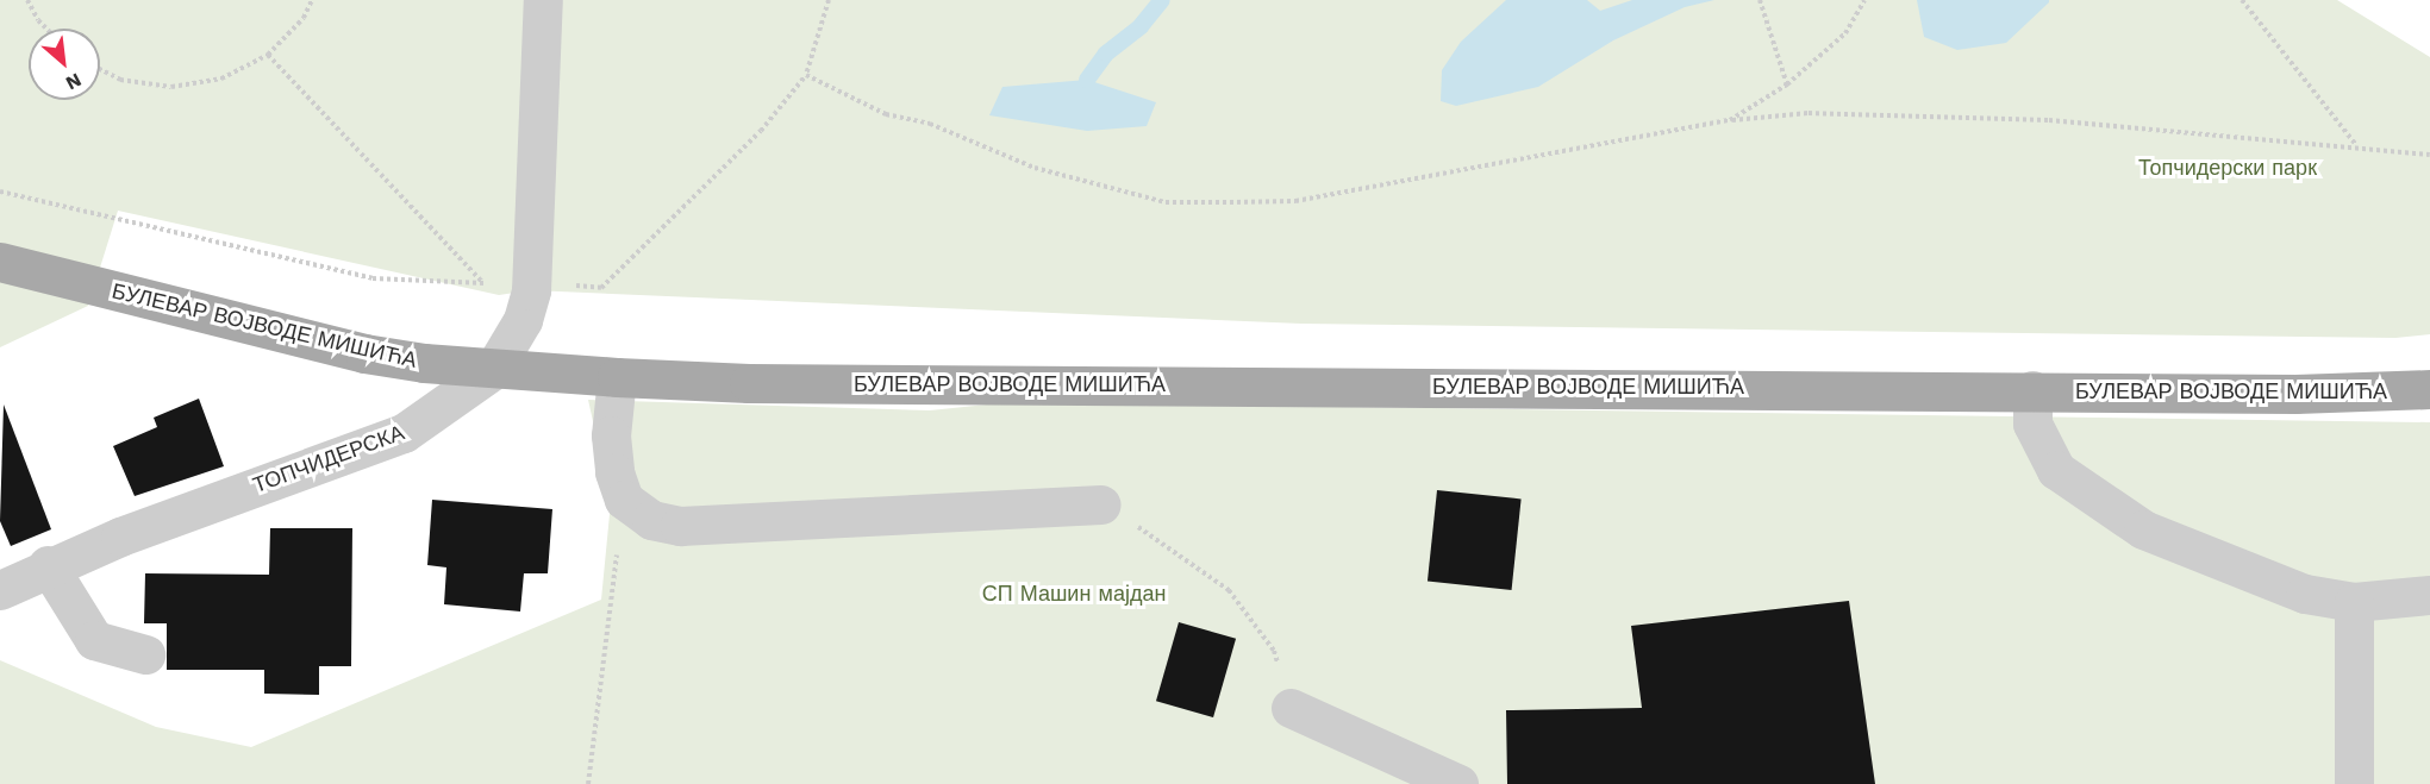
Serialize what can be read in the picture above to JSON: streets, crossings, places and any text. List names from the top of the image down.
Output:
{
  "streets": {
    "main road": ["БУЛЕВАР ВОЈВОДЕ МИШИЋА"],
    "street": ["ТОПЧИДЕРСКА"]
  },
  "crossings": [
    ["БУЛЕВАР ВОЈВОДЕ МИШИЋА", "ТОПЧИДЕРСКА"]
  ],
  "parks": ["Топчидерски парк", "СП Машин мајдан"],
  "north": "bottom right"
}
